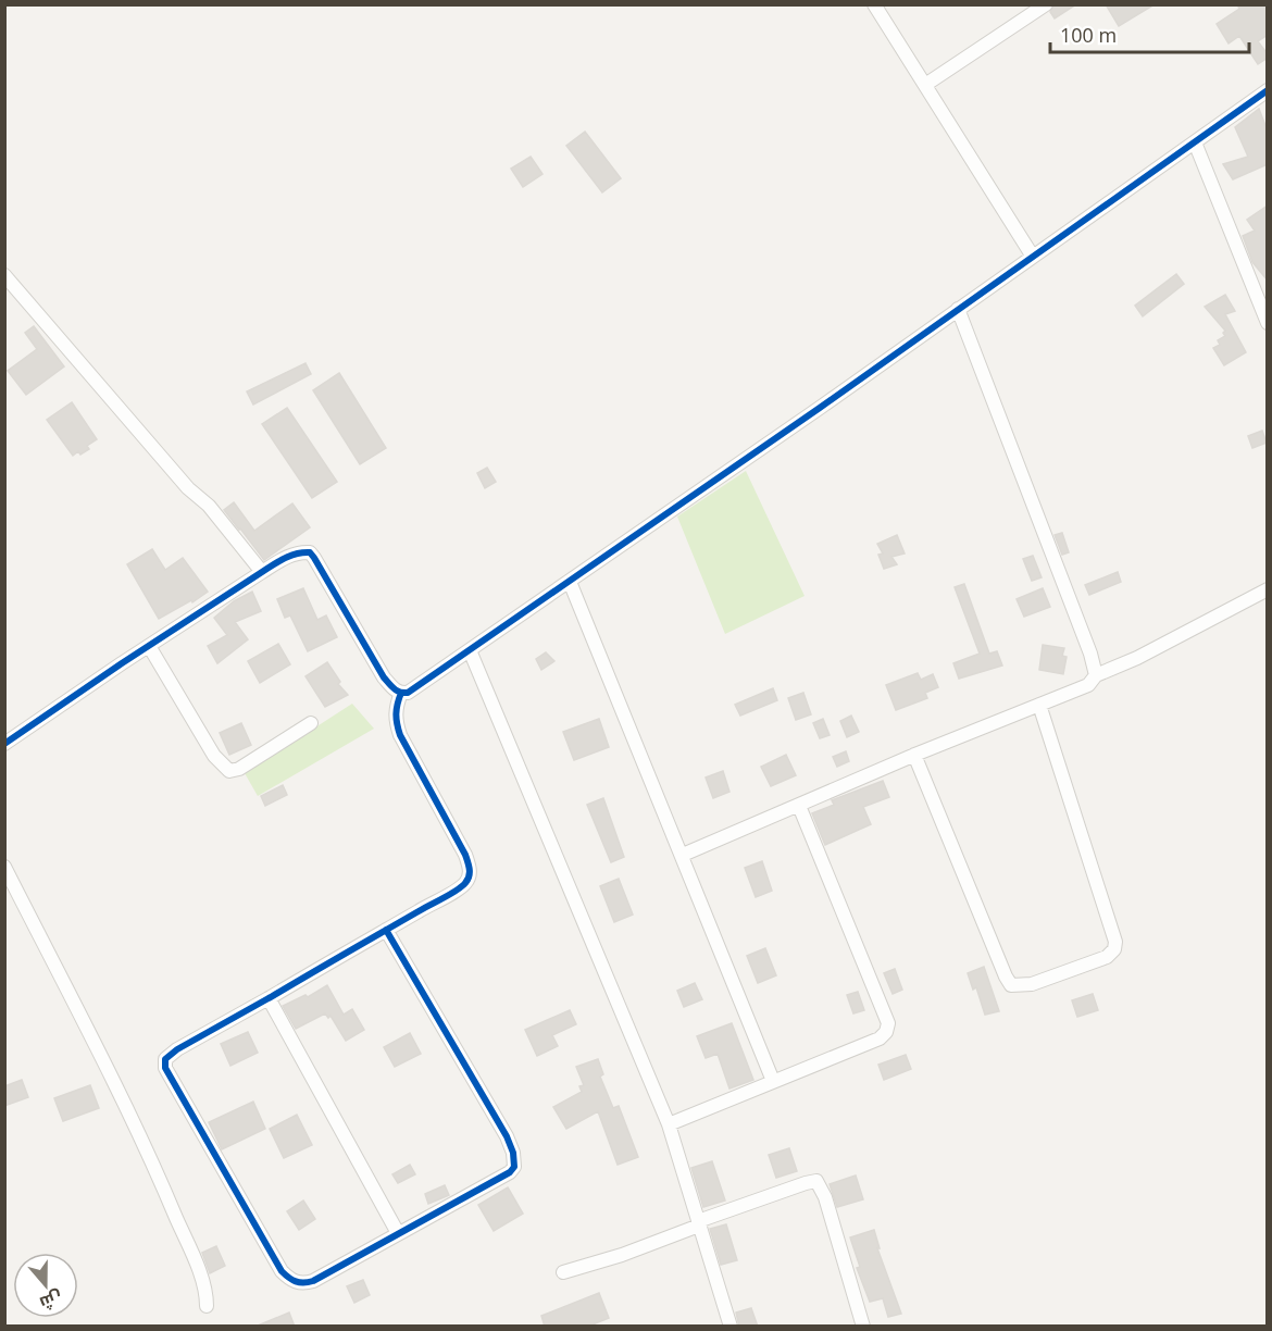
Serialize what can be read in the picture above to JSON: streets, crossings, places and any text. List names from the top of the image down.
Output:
{
  "scale_bar": "100 m",
  "north": "bottom"
}
